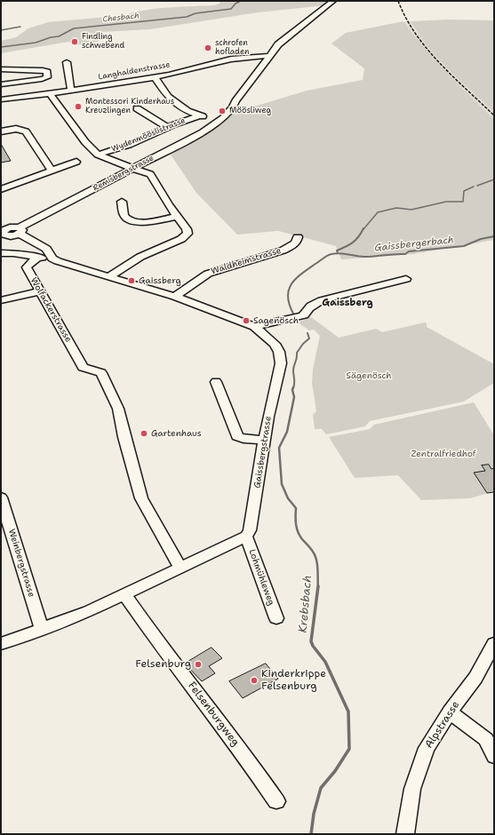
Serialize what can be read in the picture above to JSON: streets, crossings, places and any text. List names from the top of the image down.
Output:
{
  "streets": {
    "street": [
      "Langhaldenstrasse",
      "Wydenmööslistrasse",
      "Remisbergstrasse",
      "Waldheimstrasse",
      "Wolfackerstrasse",
      "Gaissbergstrasse",
      "Weinbergstrasse",
      "Lohmühleweg",
      "Felsenburgweg",
      "Alpstrasse"
    ]
  },
  "crossings": [
    ["Langhaldenstrasse", "Remisbergstrasse"],
    ["Wydenmööslistrasse", "Remisbergstrasse"],
    ["Remisbergstrasse", "Gaissbergstrasse"],
    ["Waldheimstrasse", "Gaissbergstrasse"],
    ["Gaissbergstrasse", "Lohmühleweg"]
  ],
  "districts": ["Gaissberg"],
  "water": ["Chesbach", "Gaissbergerbach", "Krebsbach"],
  "parks": ["Sägenösch", "Zentralfriedhof"],
  "places": [
    "Findling schwebend",
    "schrofen hofladen",
    "Montessori Kinderhaus Kreuzlingen",
    "Möösliweg",
    "Gaissberg",
    "Sagenösch",
    "Gartenhaus",
    "Felsenburg",
    "Kinderkrippe Felsenburg"
  ]
}
